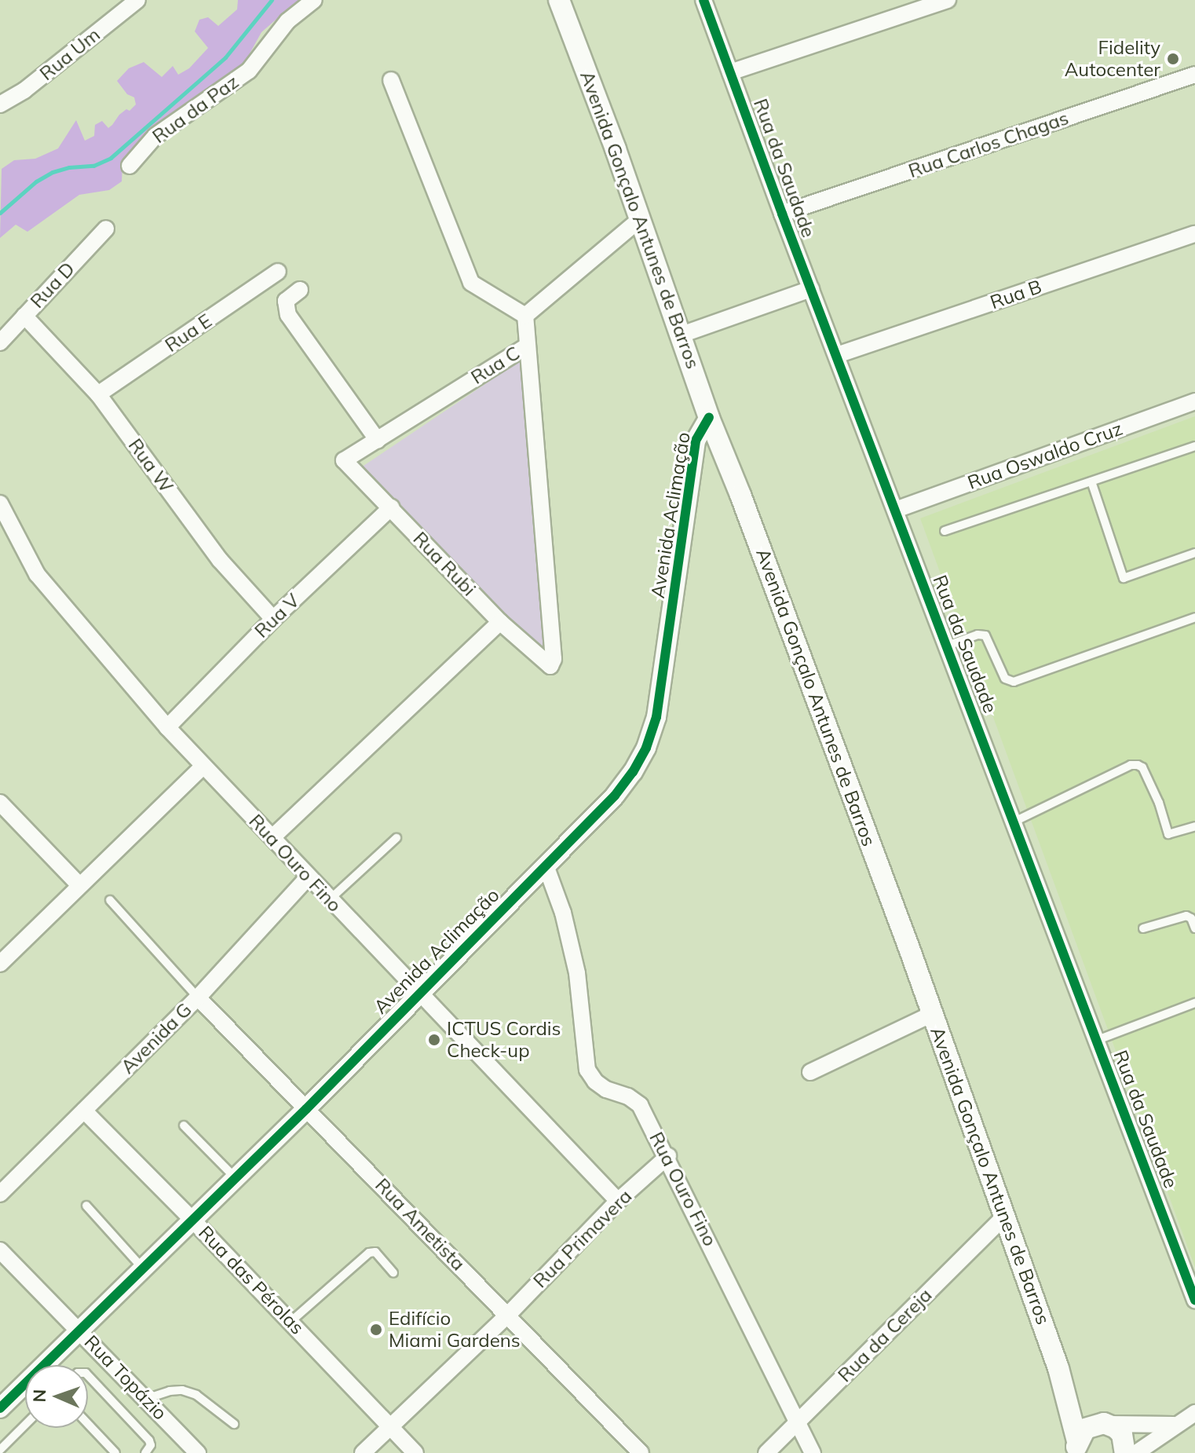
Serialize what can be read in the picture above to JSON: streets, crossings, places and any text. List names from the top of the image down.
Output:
{
  "streets": {
    "main road": ["Avenida Gonçalo Antunes de Barros"],
    "street": [
      "Rua Um",
      "Rua da Paz",
      "Rua Carlos Chagas",
      "Rua da Saudade",
      "Rua D",
      "Rua B",
      "Rua E",
      "Rua C",
      "Rua Oswaldo Cruz",
      "Rua W",
      "Avenida Aclimação",
      "Rua Rubi",
      "Rua V",
      "Rua Ouro Fino",
      "Avenida G",
      "Rua Ametista",
      "Rua Primavera",
      "Rua das Pérolas",
      "Rua da Cereja",
      "Rua Topázio"
    ]
  },
  "crossings": [
    ["Rua Carlos Chagas", "Rua da Saudade"],
    ["Rua da Saudade", "Rua B"],
    ["Rua da Saudade", "Rua Oswaldo Cruz"],
    ["Avenida Gonçalo Antunes de Barros", "Avenida Aclimação"],
    ["Avenida Gonçalo Antunes de Barros", "Rua da Cereja"],
    ["Rua D", "Rua W"],
    ["Rua E", "Rua W"],
    ["Rua C", "Rua Rubi"],
    ["Rua W", "Rua V"],
    ["Avenida Aclimação", "Rua Ouro Fino"],
    ["Avenida Aclimação", "Rua Ametista"],
    ["Avenida Aclimação", "Rua das Pérolas"],
    ["Avenida Aclimação", "Rua Topázio"],
    ["Rua Rubi", "Rua V"],
    ["Rua V", "Rua Ouro Fino"],
    ["Rua Ouro Fino", "Avenida G"],
    ["Rua Ouro Fino", "Rua Primavera"],
    ["Rua Ouro Fino", "Rua da Cereja"],
    ["Avenida G", "Rua Ametista"],
    ["Avenida G", "Rua das Pérolas"],
    ["Rua Ametista", "Rua Primavera"],
    ["Rua Primavera", "Rua das Pérolas"]
  ],
  "places": ["Fidelity Autocenter", "ICTUS Cordis Check-up", "Edifício Miami Gardens"],
  "north": "left"
}
